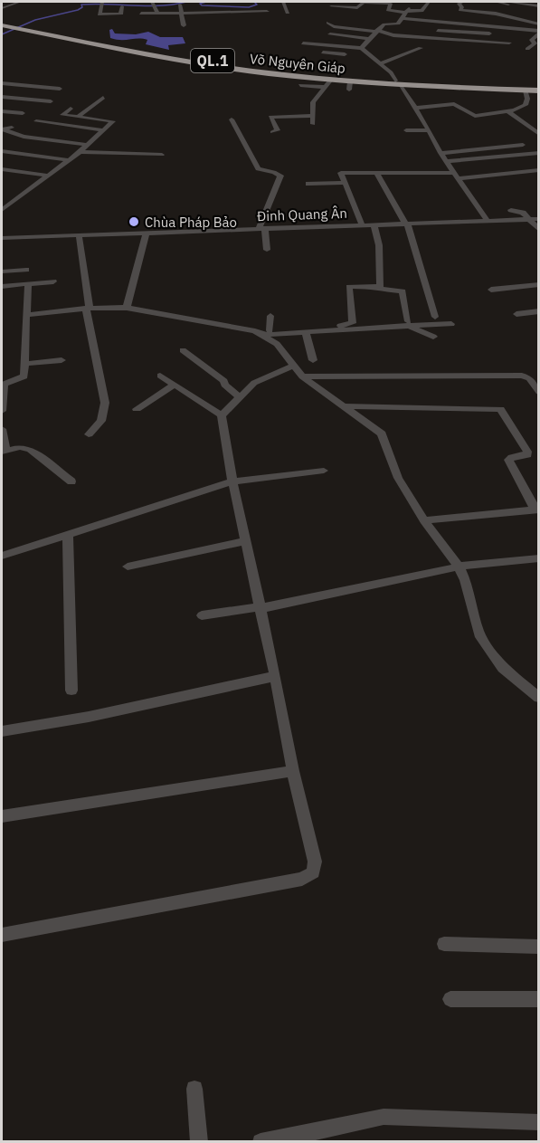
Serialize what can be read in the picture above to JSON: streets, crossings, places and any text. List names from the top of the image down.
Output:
{
  "streets": {
    "highway": ["QL.1", "Võ Nguyên Giáp"],
    "street": ["Đinh Quang Ân"]
  },
  "crossings": [
    ["QL.1", "Võ Nguyên Giáp"]
  ],
  "places": ["Chùa Pháp Bảo"]
}
